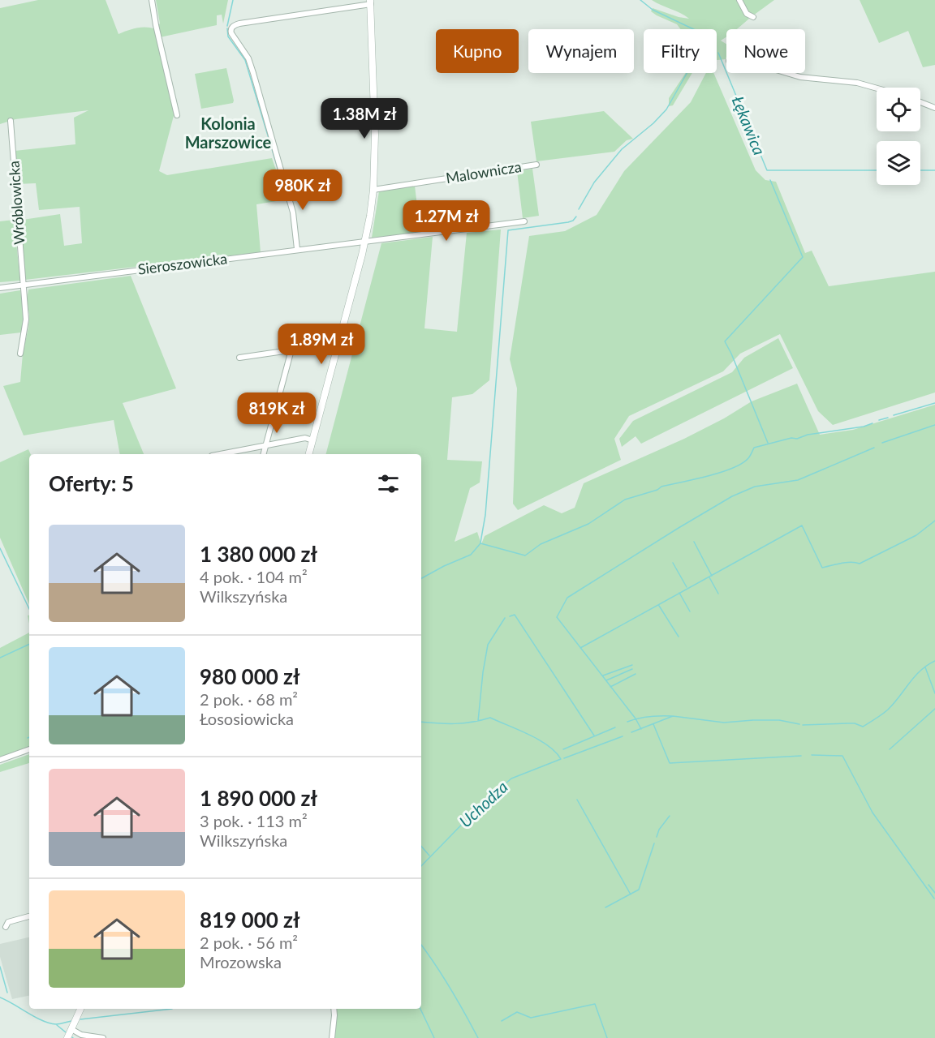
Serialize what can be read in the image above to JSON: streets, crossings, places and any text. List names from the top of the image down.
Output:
{
  "streets": {
    "street": ["Malownicza", "Wróblowicka", "Sieroszowicka"]
  },
  "crossings": [
    ["Wróblowicka", "Sieroszowicka"]
  ],
  "districts": ["Kolonia Marszowice"],
  "water": ["Łękawica", "Uchodza"],
  "page": {
    "chip": [
      "Kupno",
      "Wynajem",
      "Filtry",
      "Nowe"
    ],
    "price": [
      "1.38M zł",
      "980K zł",
      "1.27M zł",
      "1.89M zł",
      "819K zł"
    ],
    "heading": "Oferty: 5",
    "list": [
      {
        "name": "1 380 000 zł",
        "note": "4 pok. · 104 m² · Wilkszyńska"
      },
      {
        "name": "980 000 zł",
        "note": "2 pok. · 68 m² · Łososiowicka"
      },
      {
        "name": "1 890 000 zł",
        "note": "3 pok. · 113 m² · Wilkszyńska"
      },
      {
        "name": "819 000 zł",
        "note": "2 pok. · 56 m² · Mrozowska"
      }
    ]
  }
}
